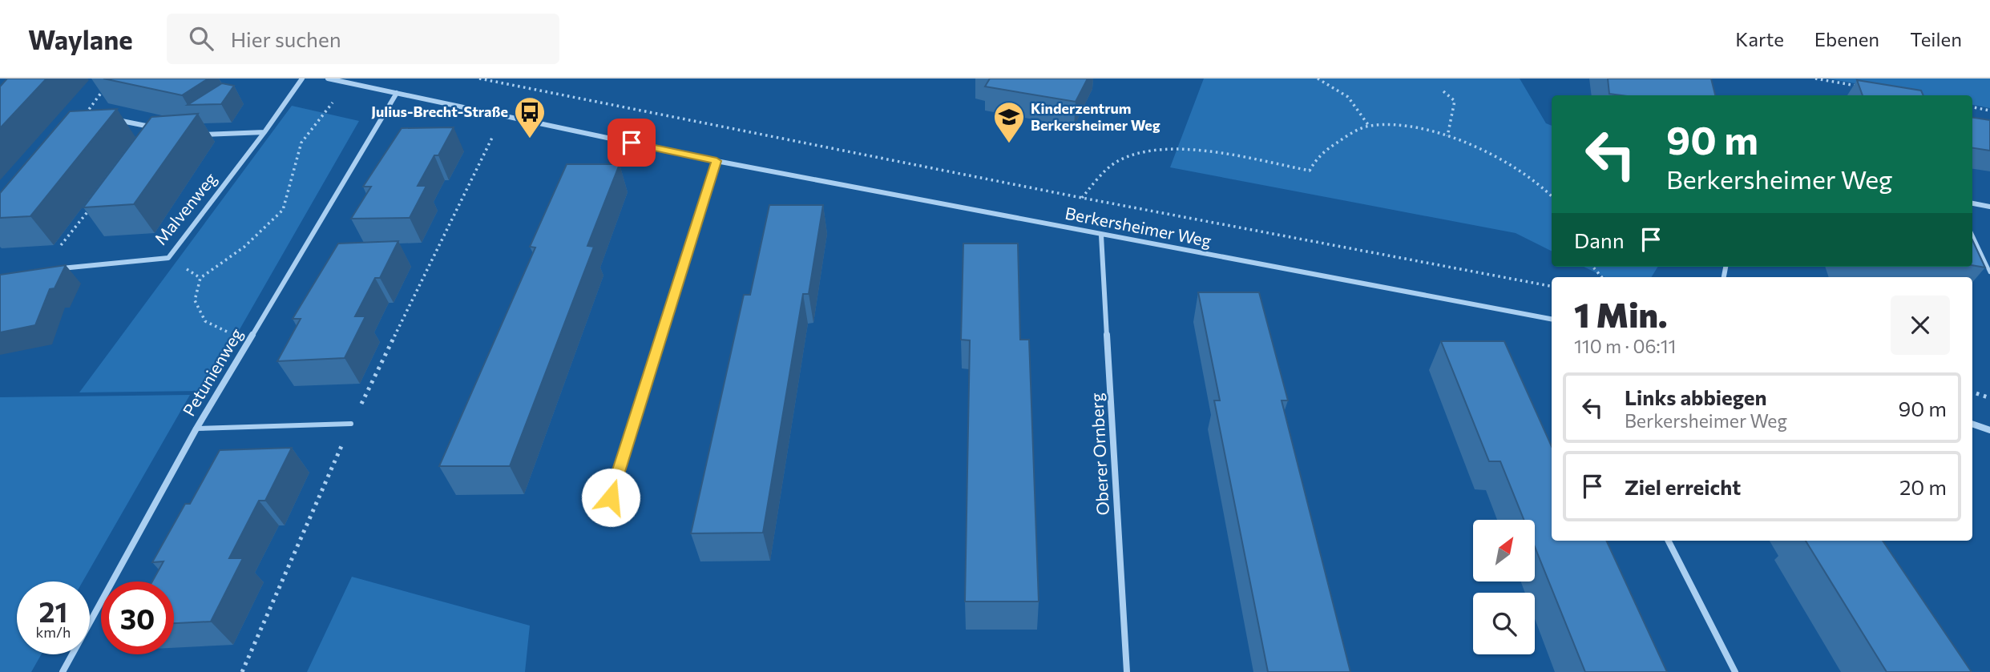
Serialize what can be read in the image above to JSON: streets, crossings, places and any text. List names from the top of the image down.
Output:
{
  "streets": {
    "street": [
      "Malvenweg",
      "Berkersheimer Weg",
      "Petunienweg",
      "Oberer Ornberg"
    ]
  },
  "crossings": [
    ["Berkersheimer Weg", "Petunienweg"],
    ["Berkersheimer Weg", "Oberer Ornberg"]
  ],
  "places": {
    "bus stop": ["Julius-Brecht-Straße"],
    "school or university": ["Kinderzentrum Berkersheimer Weg"]
  },
  "north": "top right",
  "page": {
    "header": "Waylane",
    "search": "Hier suchen",
    "nav": ["Karte", "Ebenen", "Teilen"],
    "turn": ["90 m", "Berkersheimer Weg"],
    "then": "Dann",
    "heading": ["1 Min.", "110 m · 06:11"],
    "list": [
      {
        "name": "Links abbiegen",
        "note": "Berkersheimer Weg",
        "value": "90 m"
      },
      {
        "name": "Ziel erreicht",
        "value": "20 m"
      }
    ],
    "speed": "21 km/h",
    "limit": "30"
  }
}
